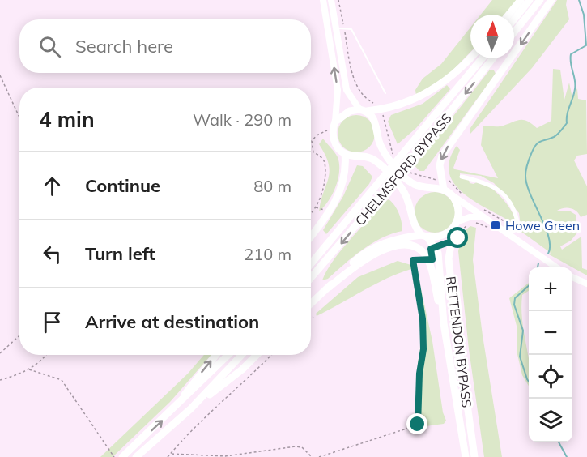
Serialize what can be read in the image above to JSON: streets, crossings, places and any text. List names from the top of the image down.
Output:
{
  "streets": {
    "highway": ["CHELMSFORD BYPASS", "RETTENDON BYPASS"]
  },
  "places": {
    "transit": ["Howe Green"]
  },
  "north": "top",
  "page": {
    "search": "Search here",
    "heading": ["4 min", "Walk · 290 m"],
    "list": [
      ["Continue", "80 m"],
      ["Turn left", "210 m"],
      "Arrive at destination"
    ],
    "map_buttons": ["+", "−"]
  }
}
